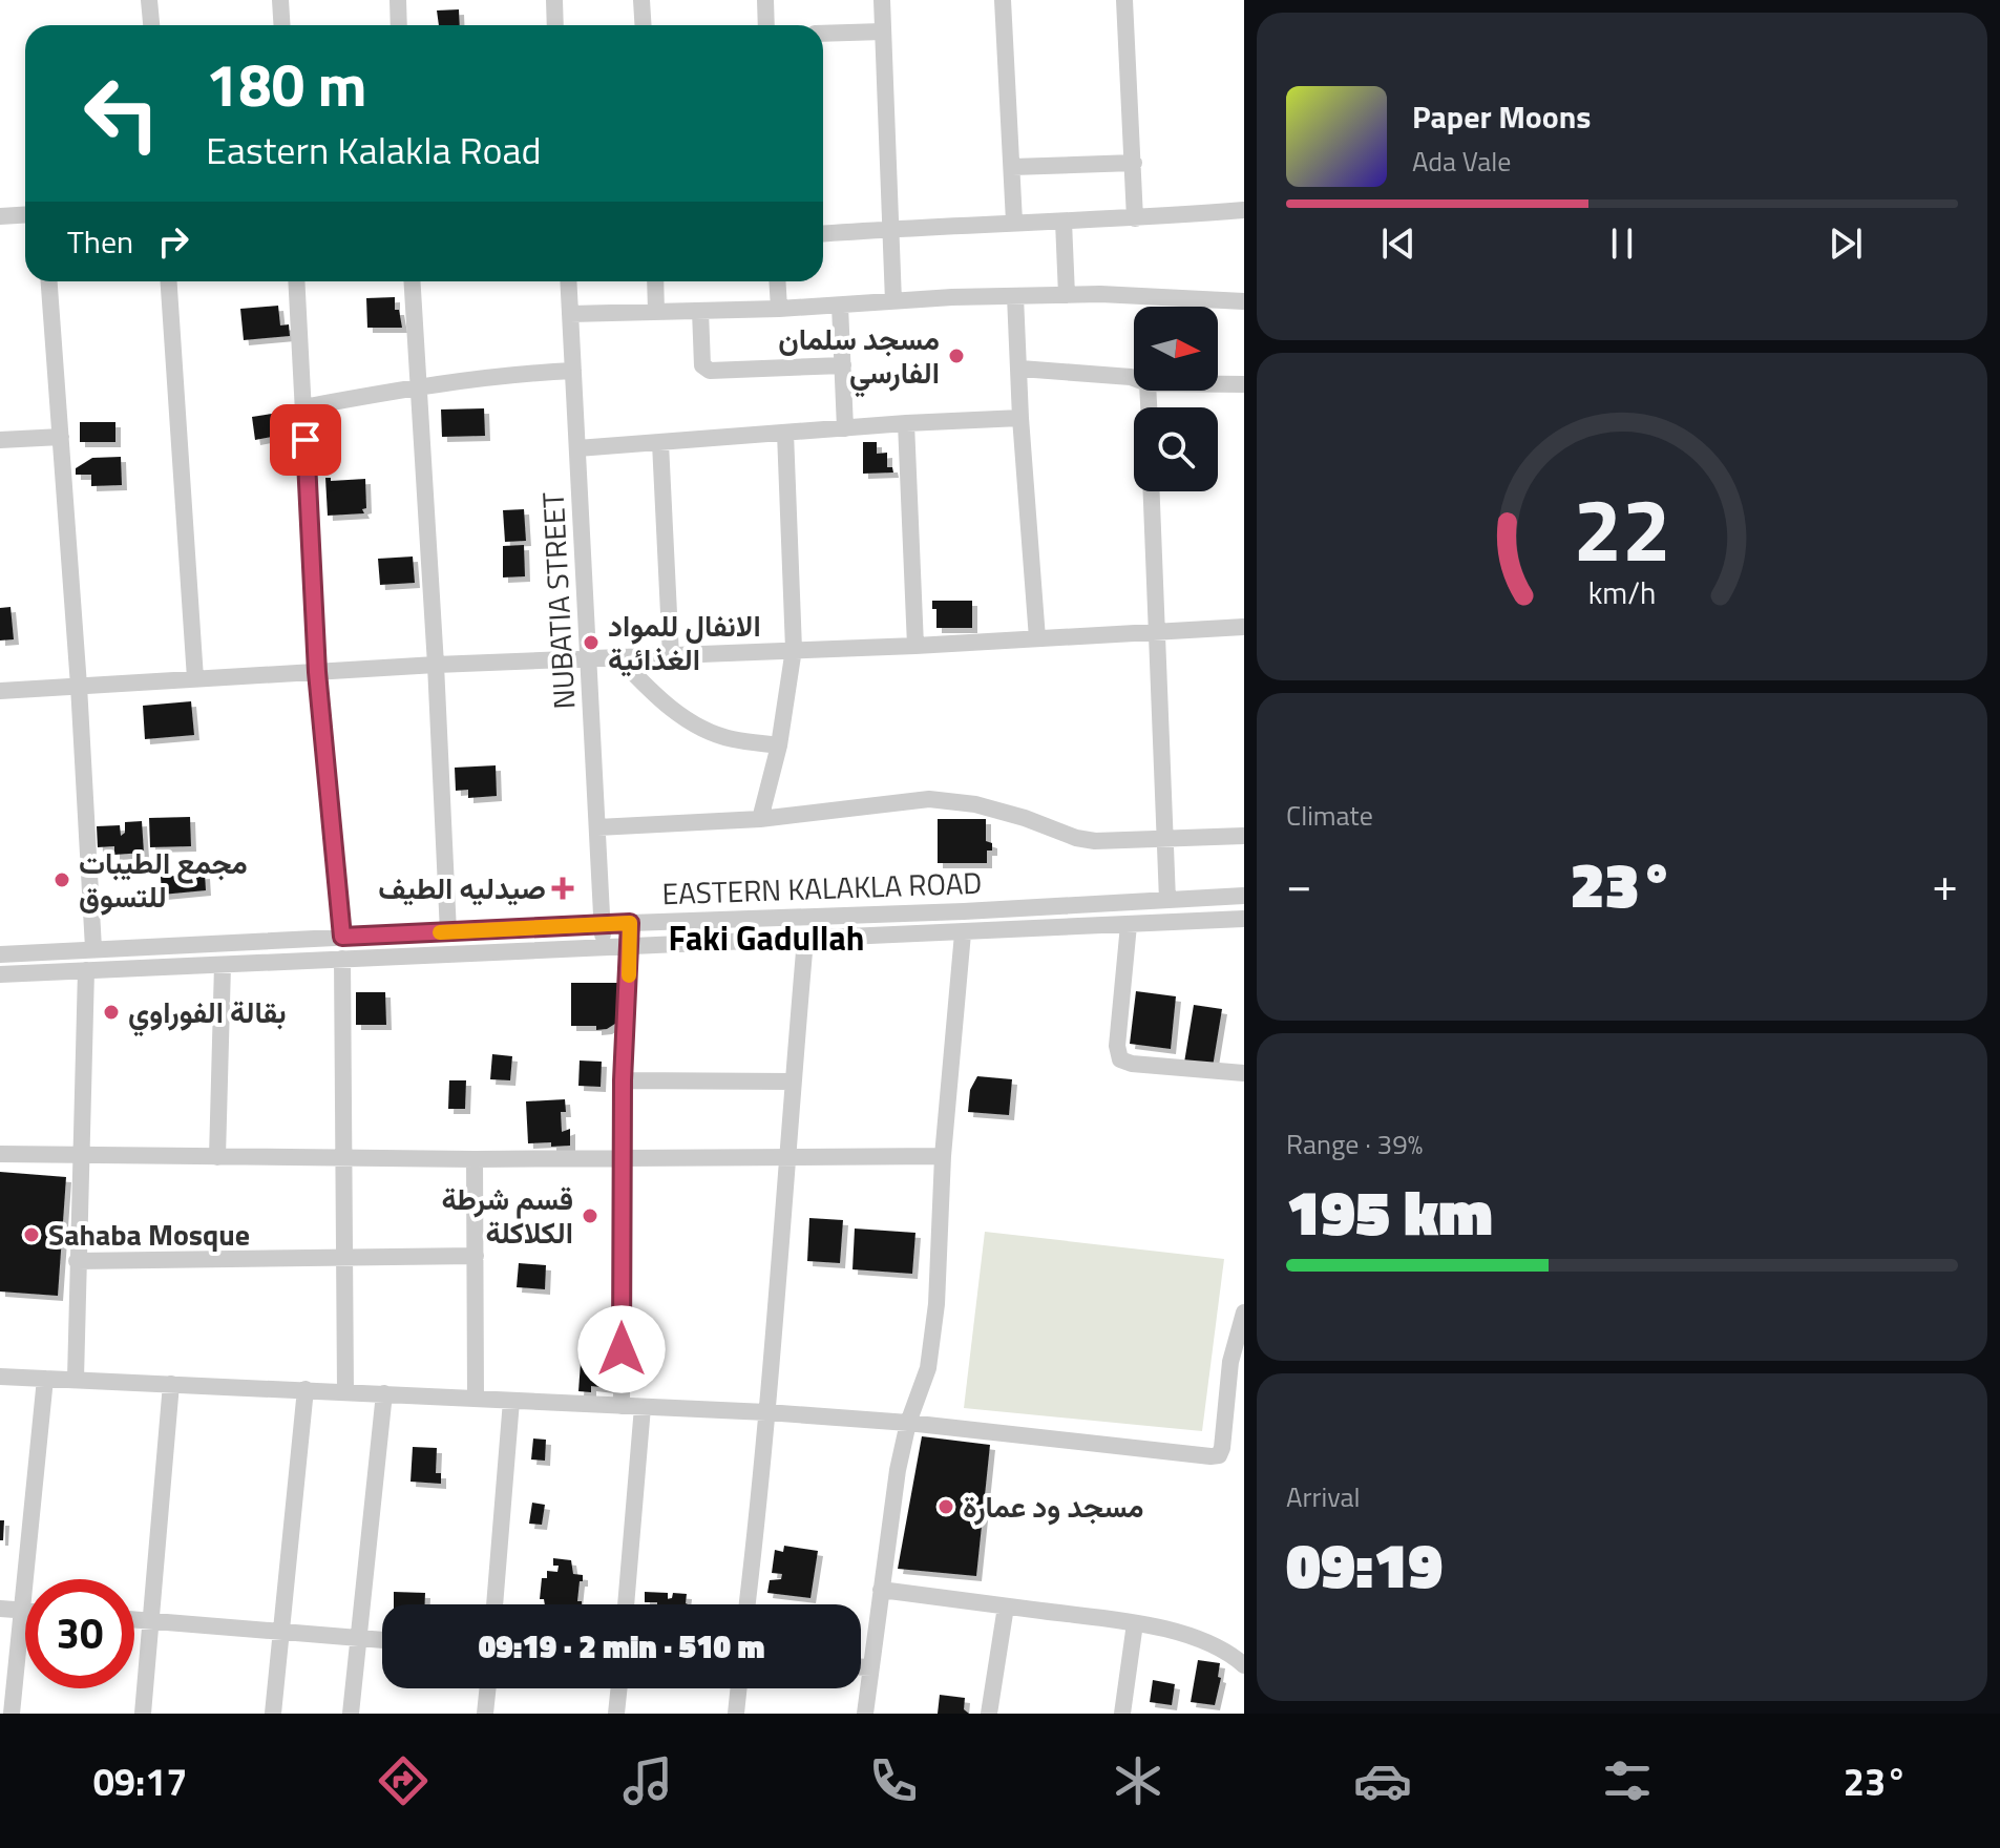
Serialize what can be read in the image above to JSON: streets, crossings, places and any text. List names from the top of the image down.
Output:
{
  "streets": {
    "street": ["NUBATIA STREET", "EASTERN KALAKLA ROAD"]
  },
  "crossings": [
    ["NUBATIA STREET", "EASTERN KALAKLA ROAD"]
  ],
  "districts": ["Faki Gadullah"],
  "places": {
    "other": [
      "مسجد سلمان الفارسي",
      "الانفال للمواد الغذائية",
      "مجمع الطيبات للتسوق",
      "بقالة الفوراوي",
      "قسم شرطة الكلاكلة",
      "Sahaba Mosque",
      "مسجد ود عمارة"
    ],
    "health": ["صيدليه الطيف"]
  },
  "north": "right",
  "page": {
    "turn": ["180 m", "Eastern Kalakla Road"],
    "song": ["Paper Moons", "Ada Vale"],
    "then": "Then",
    "tile": [
      "Climate",
      ["Range · 39%", "195 km"],
      ["Arrival", "09:19"]
    ],
    "heat": ["−", "23°", "+"],
    "limit": "30",
    "trip": "09:19 · 2 min · 510 m",
    "tabs": ["09:17", "23°"],
    "gauge": ["22", "km/h"]
  }
}
